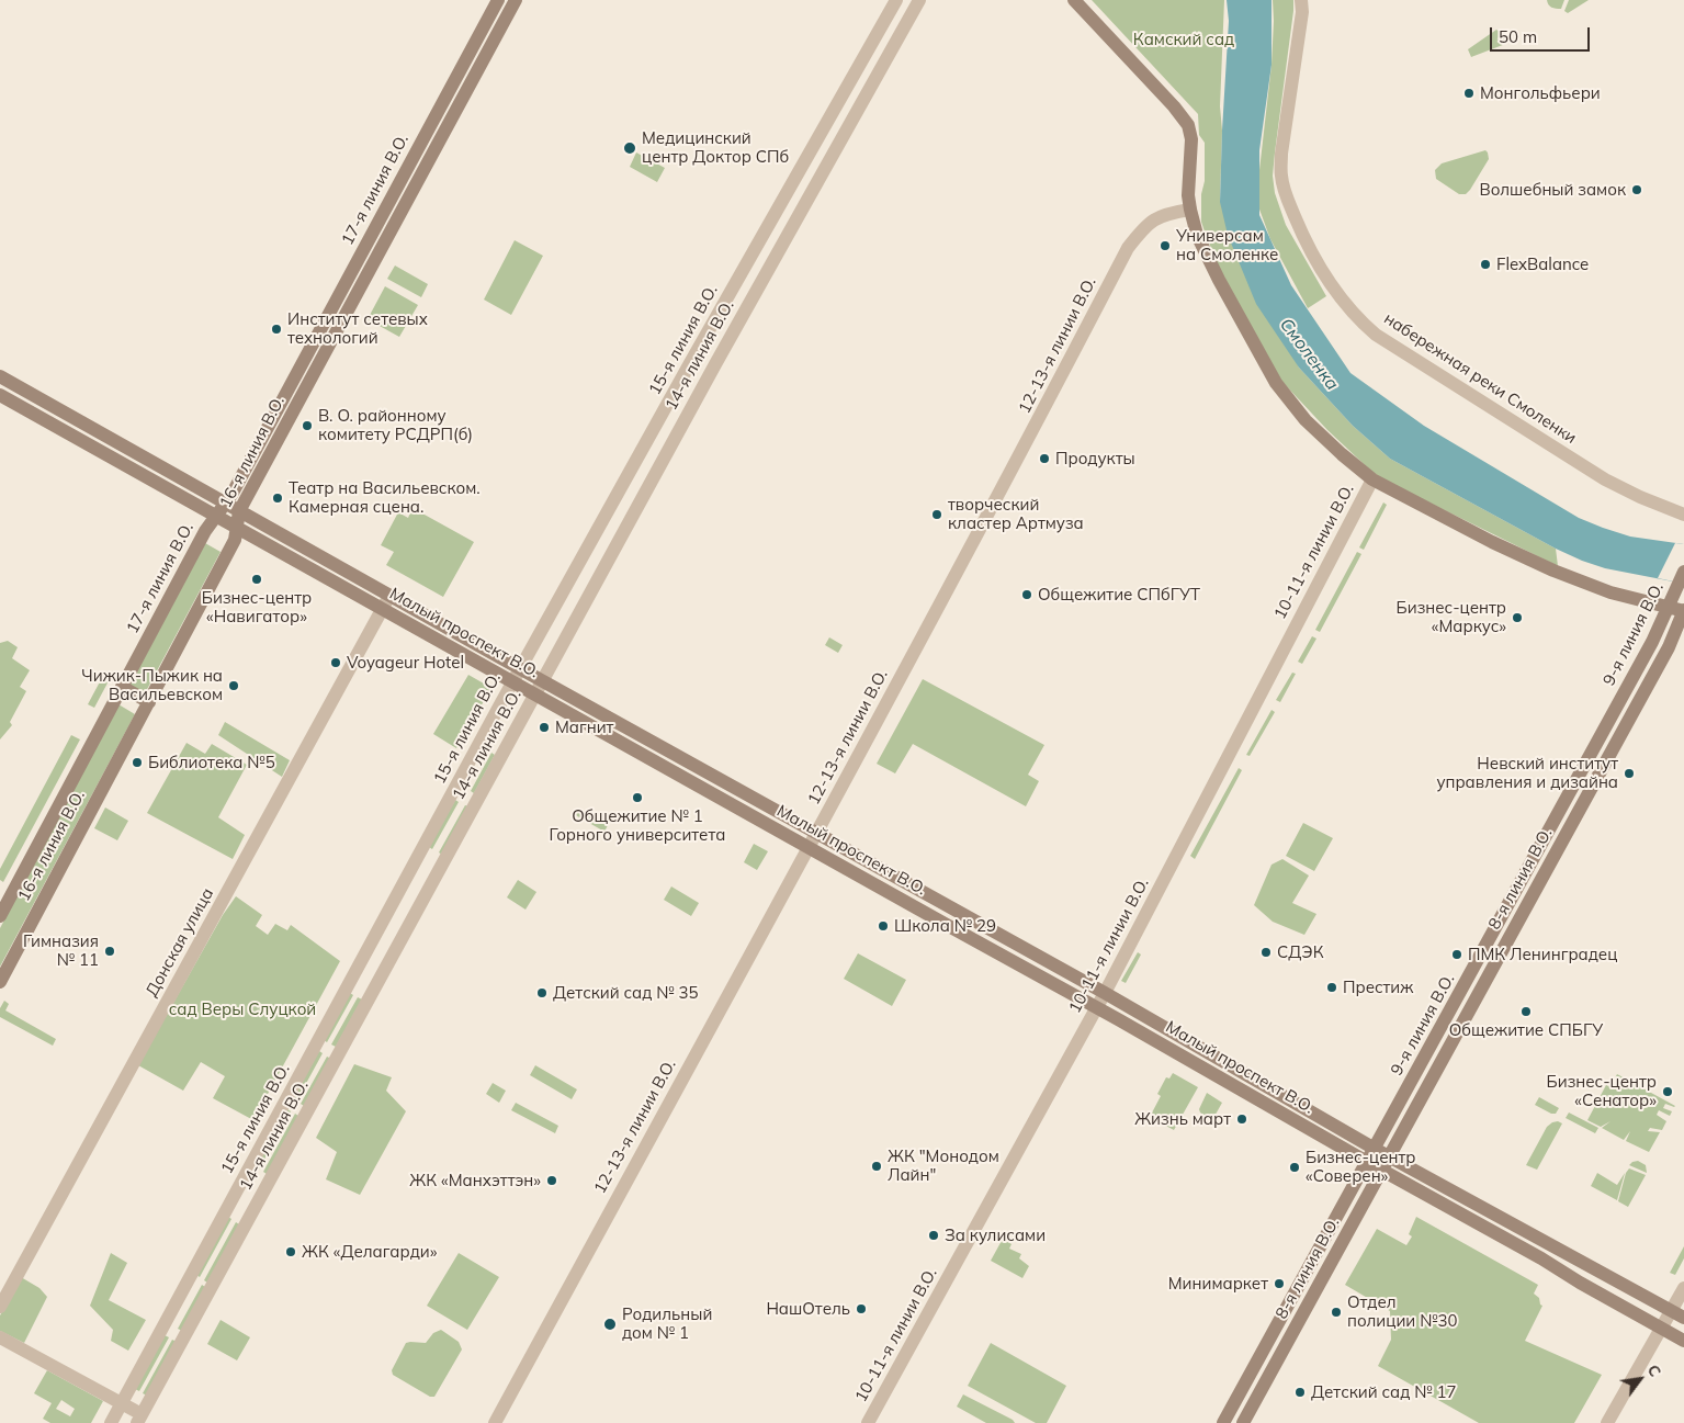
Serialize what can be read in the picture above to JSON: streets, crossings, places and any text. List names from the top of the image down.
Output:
{
  "streets": {
    "main road": [
      "17-я линия В.О.",
      "16-я линия В.О.",
      "Малый проспект В.О.",
      "9-я линия В.О.",
      "8-я линия В.О."
    ],
    "street": [
      "15-я линия В.О.",
      "12-13-я линии В.О.",
      "14-я линия В.О.",
      "набережная реки Смоленки",
      "10-11-я линии В.О.",
      "Донская улица"
    ]
  },
  "crossings": [
    ["17-я линия В.О.", "Малый проспект В.О."],
    ["15-я линия В.О.", "Малый проспект В.О."],
    ["12-13-я линии В.О.", "Малый проспект В.О."],
    ["14-я линия В.О.", "Малый проспект В.О."],
    ["16-я линия В.О.", "Малый проспект В.О."],
    ["10-11-я линии В.О.", "Малый проспект В.О."],
    ["Малый проспект В.О.", "9-я линия В.О."],
    ["Малый проспект В.О.", "8-я линия В.О."],
    ["Малый проспект В.О.", "Донская улица"]
  ],
  "water": ["Смоленка"],
  "parks": ["Камский сад", "сад Веры Слуцкой"],
  "places": [
    "Монгольфьери",
    "Медицинский центр Доктор СПб",
    "Волшебный замок",
    "Универсам на Смоленке",
    "FlexBalance",
    "Институт сетевых технологий",
    "В. О. районному комитету РСДРП(б)",
    "Продукты",
    "Театр на Васильевском. Камерная сцена.",
    "творческий кластер Артмуза",
    "Бизнес-центр «Навигатор»",
    "Общежитие СПбГУТ",
    "Бизнес-центр «Маркус»",
    "Voyageur Hotel",
    "Чижик-Пыжик на Васильевском",
    "Магнит",
    "Библиотека №5",
    "Невский институт управления и дизайна",
    "Общежитие № 1 Горного университета",
    "Школа № 29",
    "Гимназия № 11",
    "СДЭК",
    "ПМК Ленинградец",
    "Престиж",
    "Детский сад № 35",
    "Общежитие СПБГУ",
    "Бизнес-центр «Сенатор»",
    "Жизнь март",
    "ЖК \"Монодом Лайн\"",
    "Бизнес-центр «Соверен»",
    "ЖК «Манхэттэн»",
    "За кулисами",
    "ЖК «Делагарди»",
    "Минимаркет",
    "НашОтель",
    "Отдел полиции №30",
    "Родильный дом № 1",
    "Детский сад № 17"
  ],
  "scale_bar": "50 m",
  "north": "top right"
}
